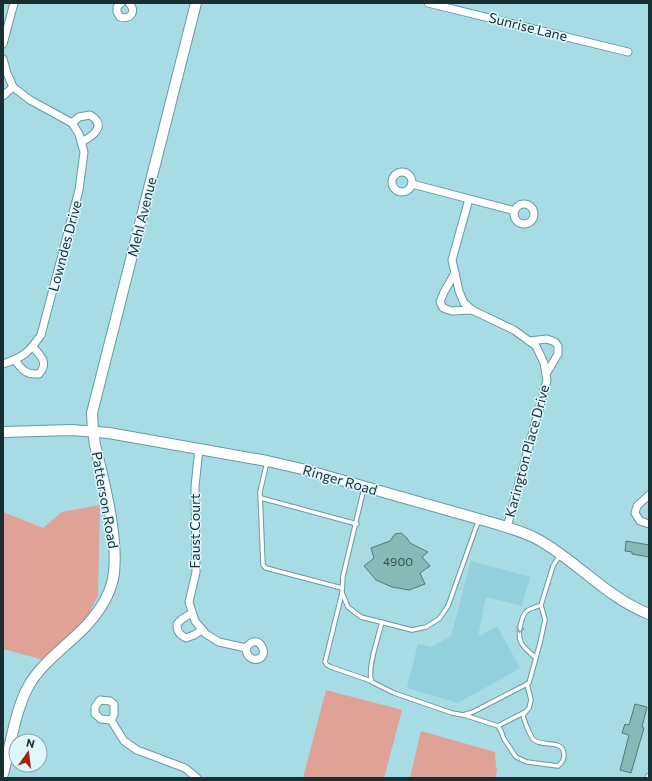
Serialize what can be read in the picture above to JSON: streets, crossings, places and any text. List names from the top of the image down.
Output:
{
  "streets": {
    "street": [
      "Sunrise Lane",
      "Mehl Avenue",
      "Lowndes Drive",
      "Karington Place Drive",
      "Ringer Road",
      "Patterson Road",
      "Faust Court"
    ]
  },
  "crossings": [
    ["Mehl Avenue", "Ringer Road"],
    ["Mehl Avenue", "Patterson Road"],
    ["Karington Place Drive", "Ringer Road"],
    ["Ringer Road", "Patterson Road"],
    ["Ringer Road", "Faust Court"]
  ],
  "house_numbers": ["4900"],
  "north": "top"
}
